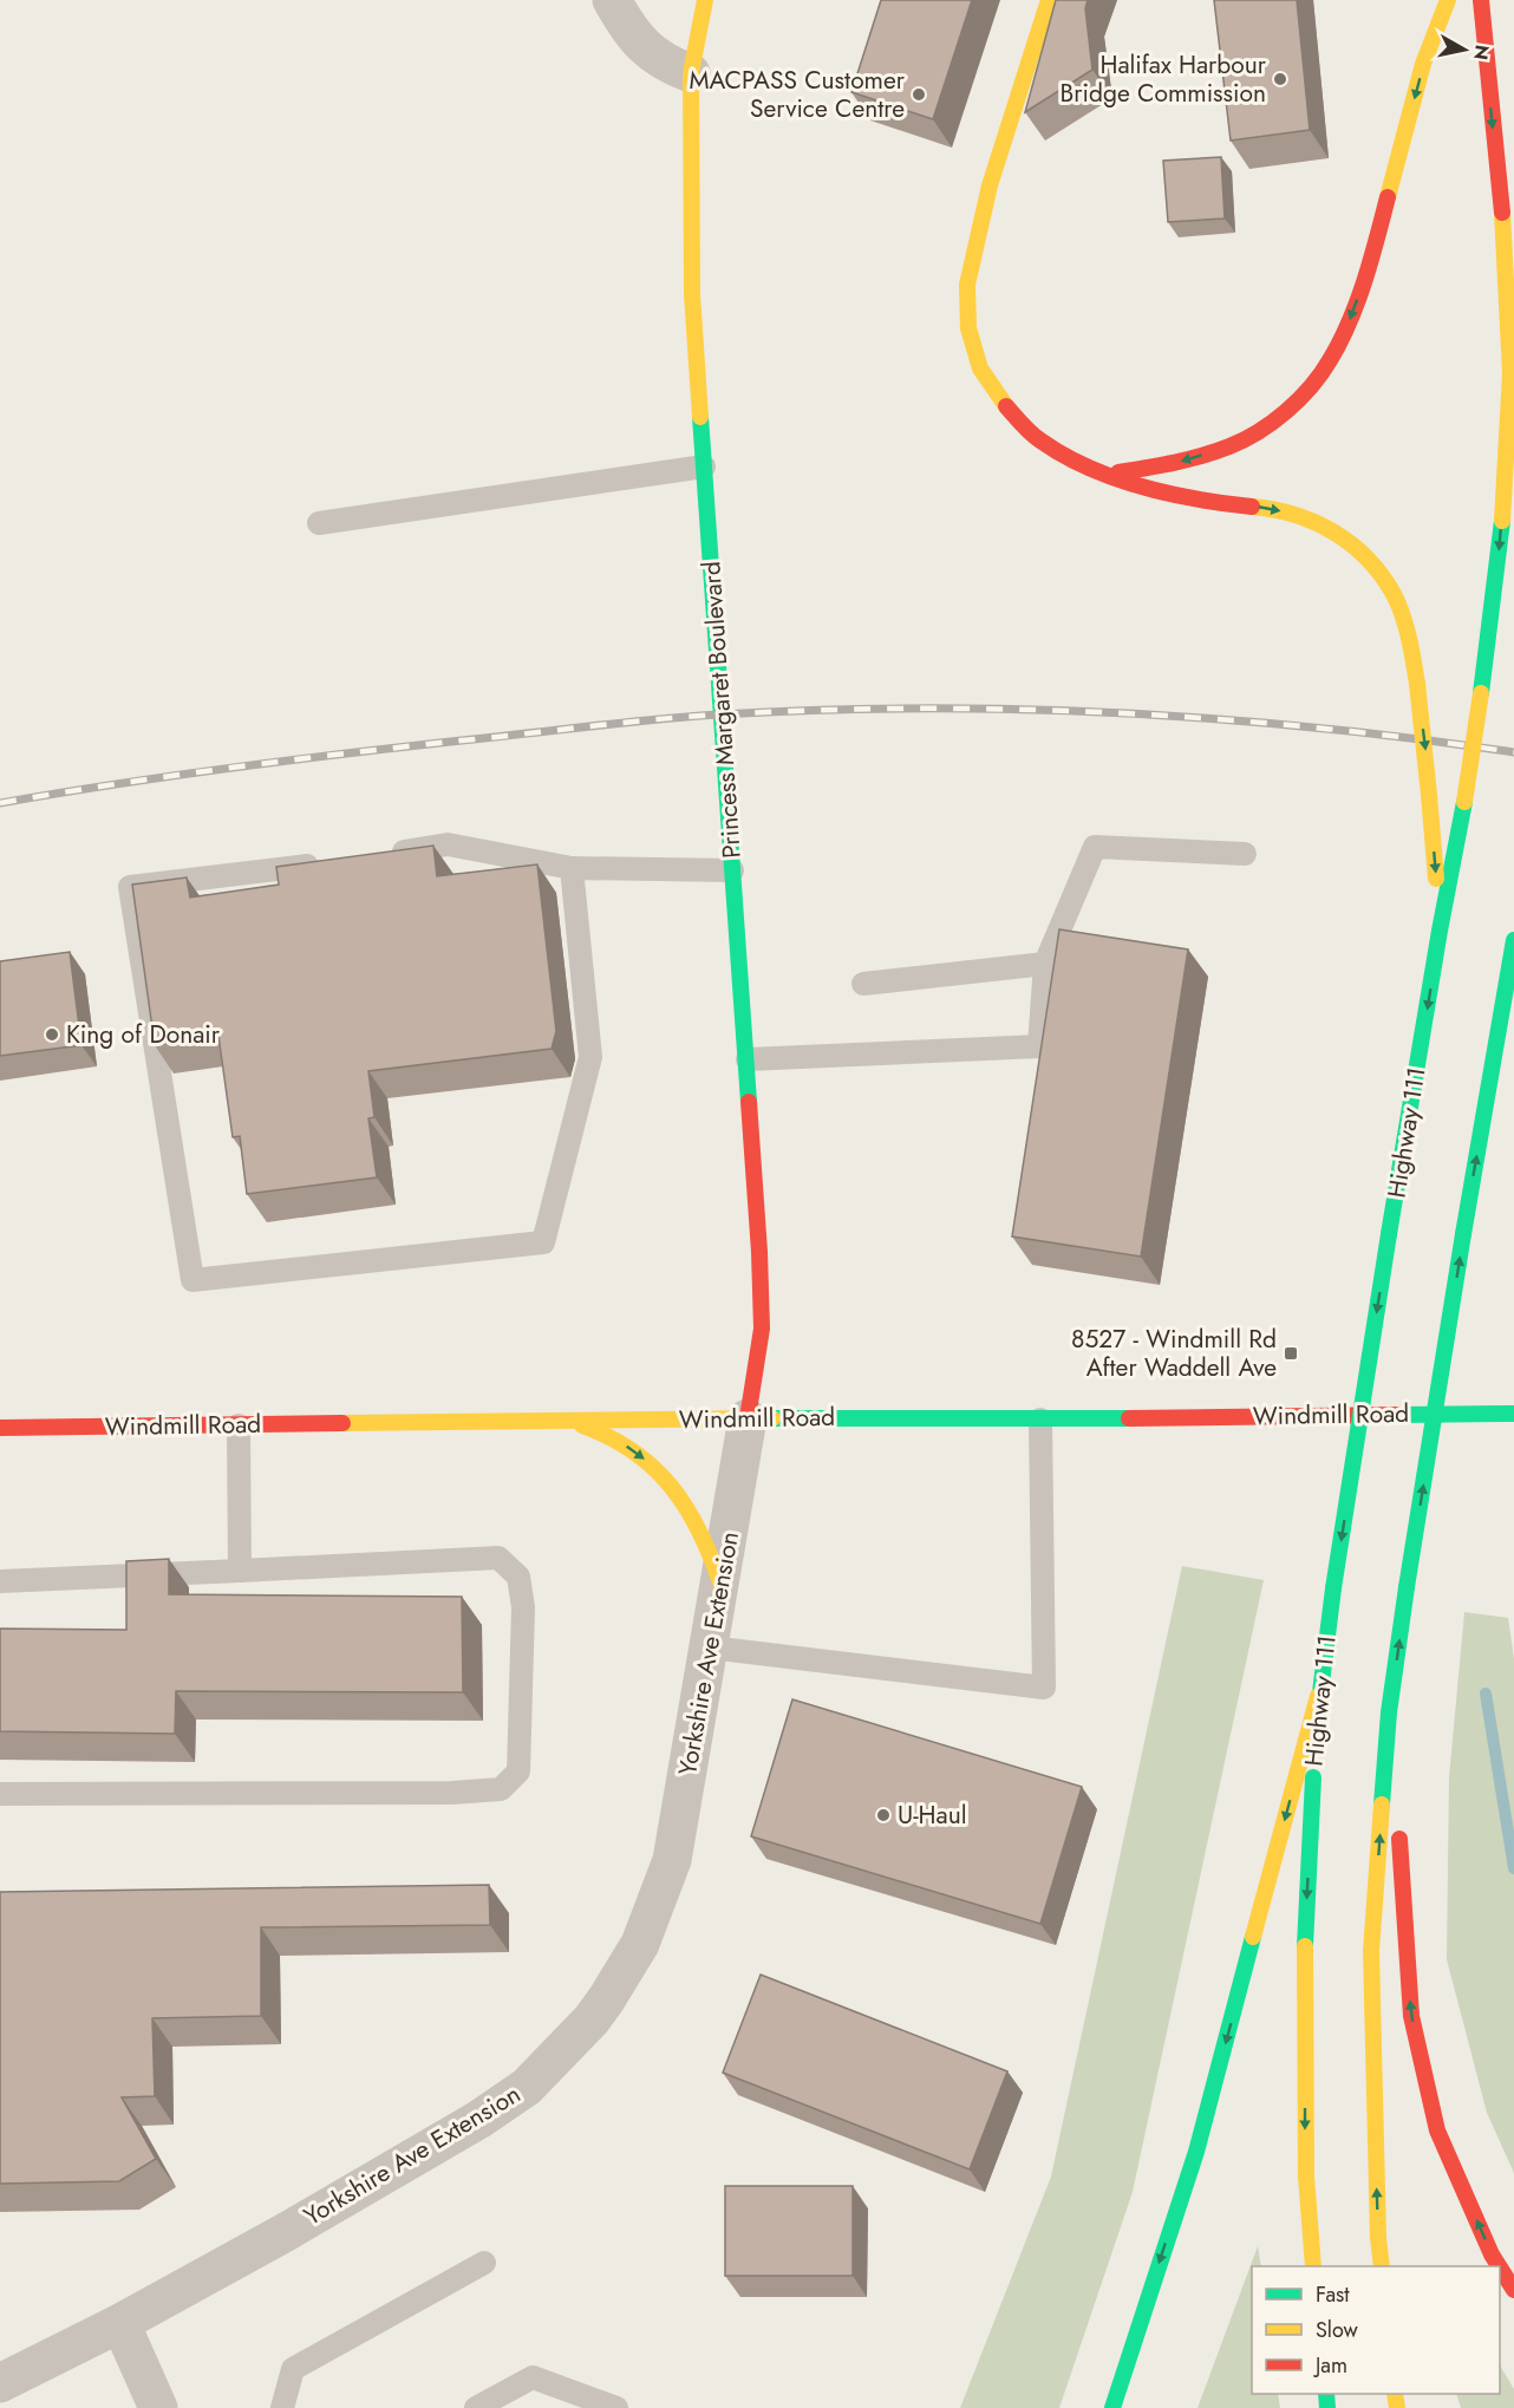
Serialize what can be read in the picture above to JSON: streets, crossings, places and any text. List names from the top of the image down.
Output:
{
  "streets": {
    "main road": ["Princess Margaret Boulevard", "Highway 111", "Windmill Road"],
    "street": ["Yorkshire Ave Extension"]
  },
  "crossings": [
    ["Princess Margaret Boulevard", "Windmill Road"],
    ["Princess Margaret Boulevard", "Yorkshire Ave Extension"],
    ["Windmill Road", "Yorkshire Ave Extension"]
  ],
  "places": {
    "other": [
      "Halifax Harbour Bridge Commission",
      "MACPASS Customer Service Centre",
      "King of Donair",
      "U-Haul"
    ],
    "transit": ["8527 - Windmill Rd After Waddell Ave"]
  },
  "legend": ["Fast", "Slow", "Jam"],
  "north": "right"
}
